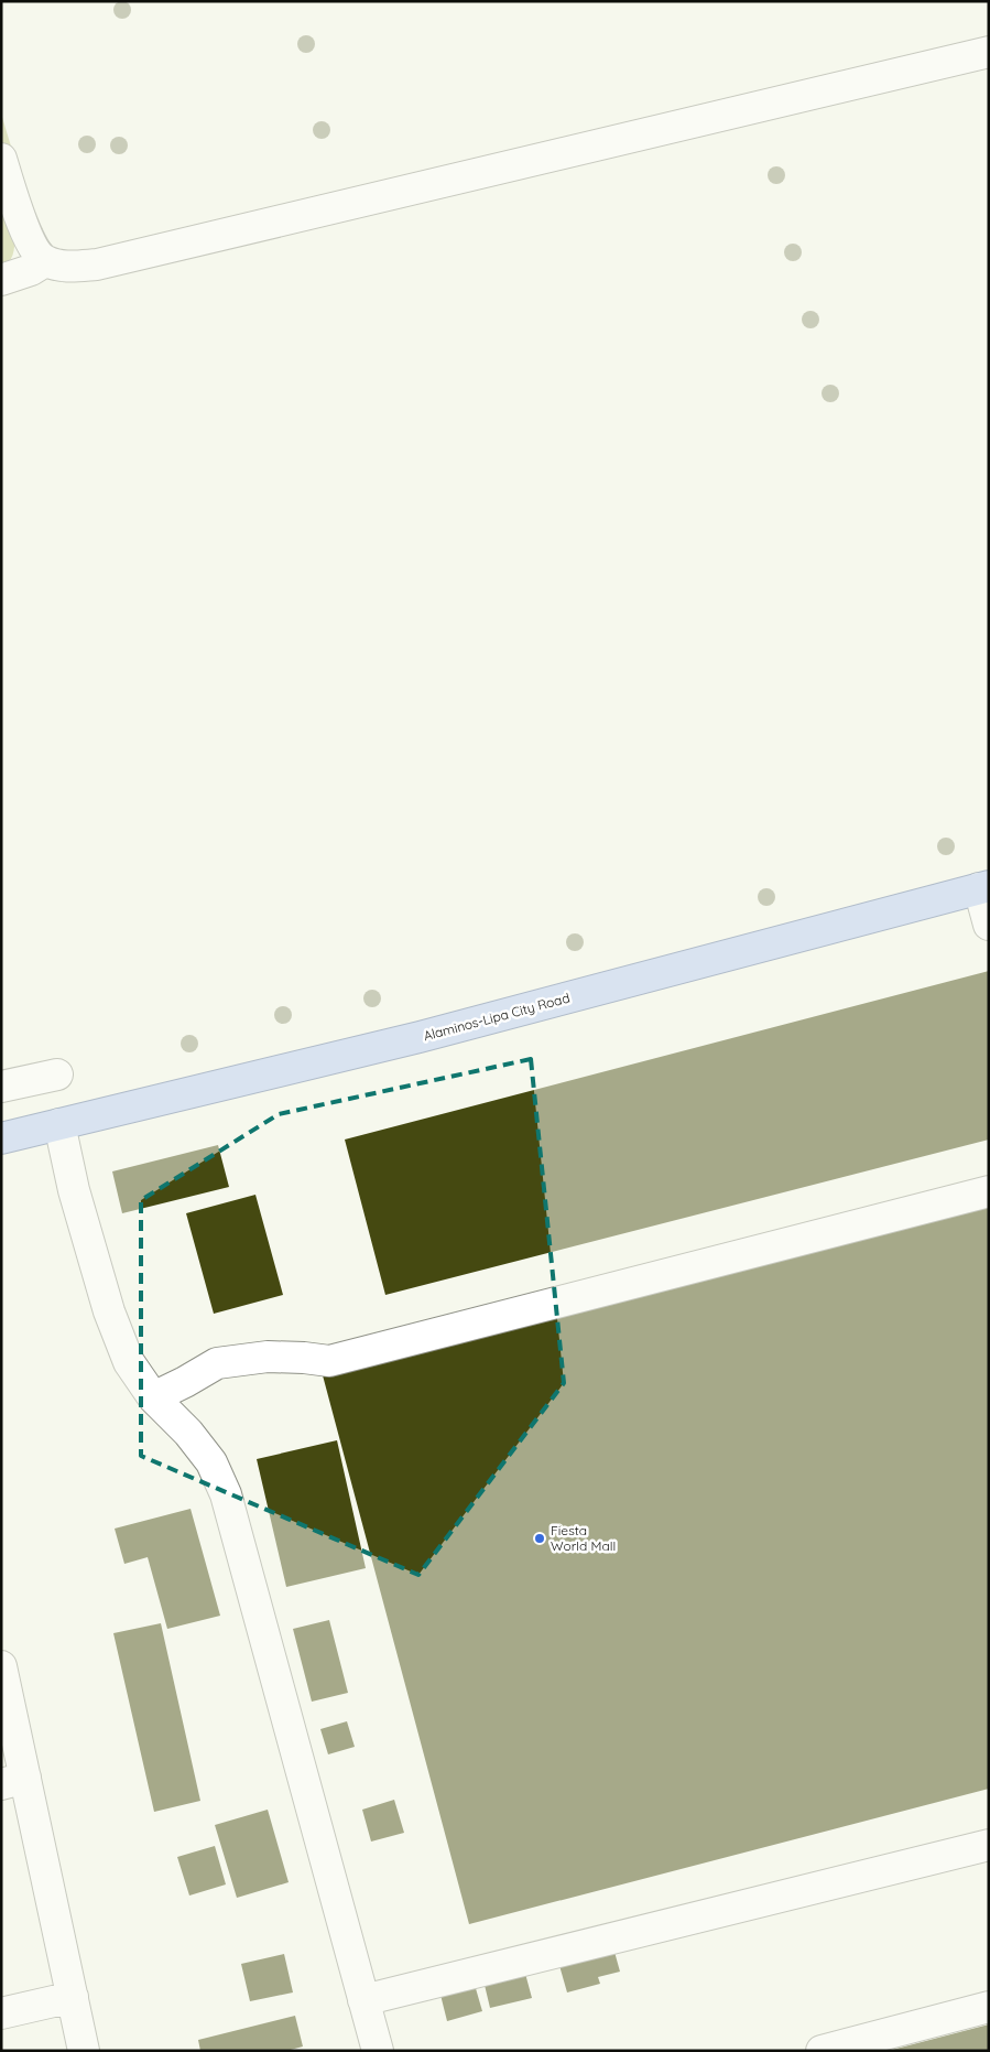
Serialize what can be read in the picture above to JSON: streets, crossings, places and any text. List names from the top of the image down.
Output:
{
  "streets": {
    "main road": ["Alaminos-Lipa City Road"]
  },
  "places": ["Fiesta World Mall"]
}
